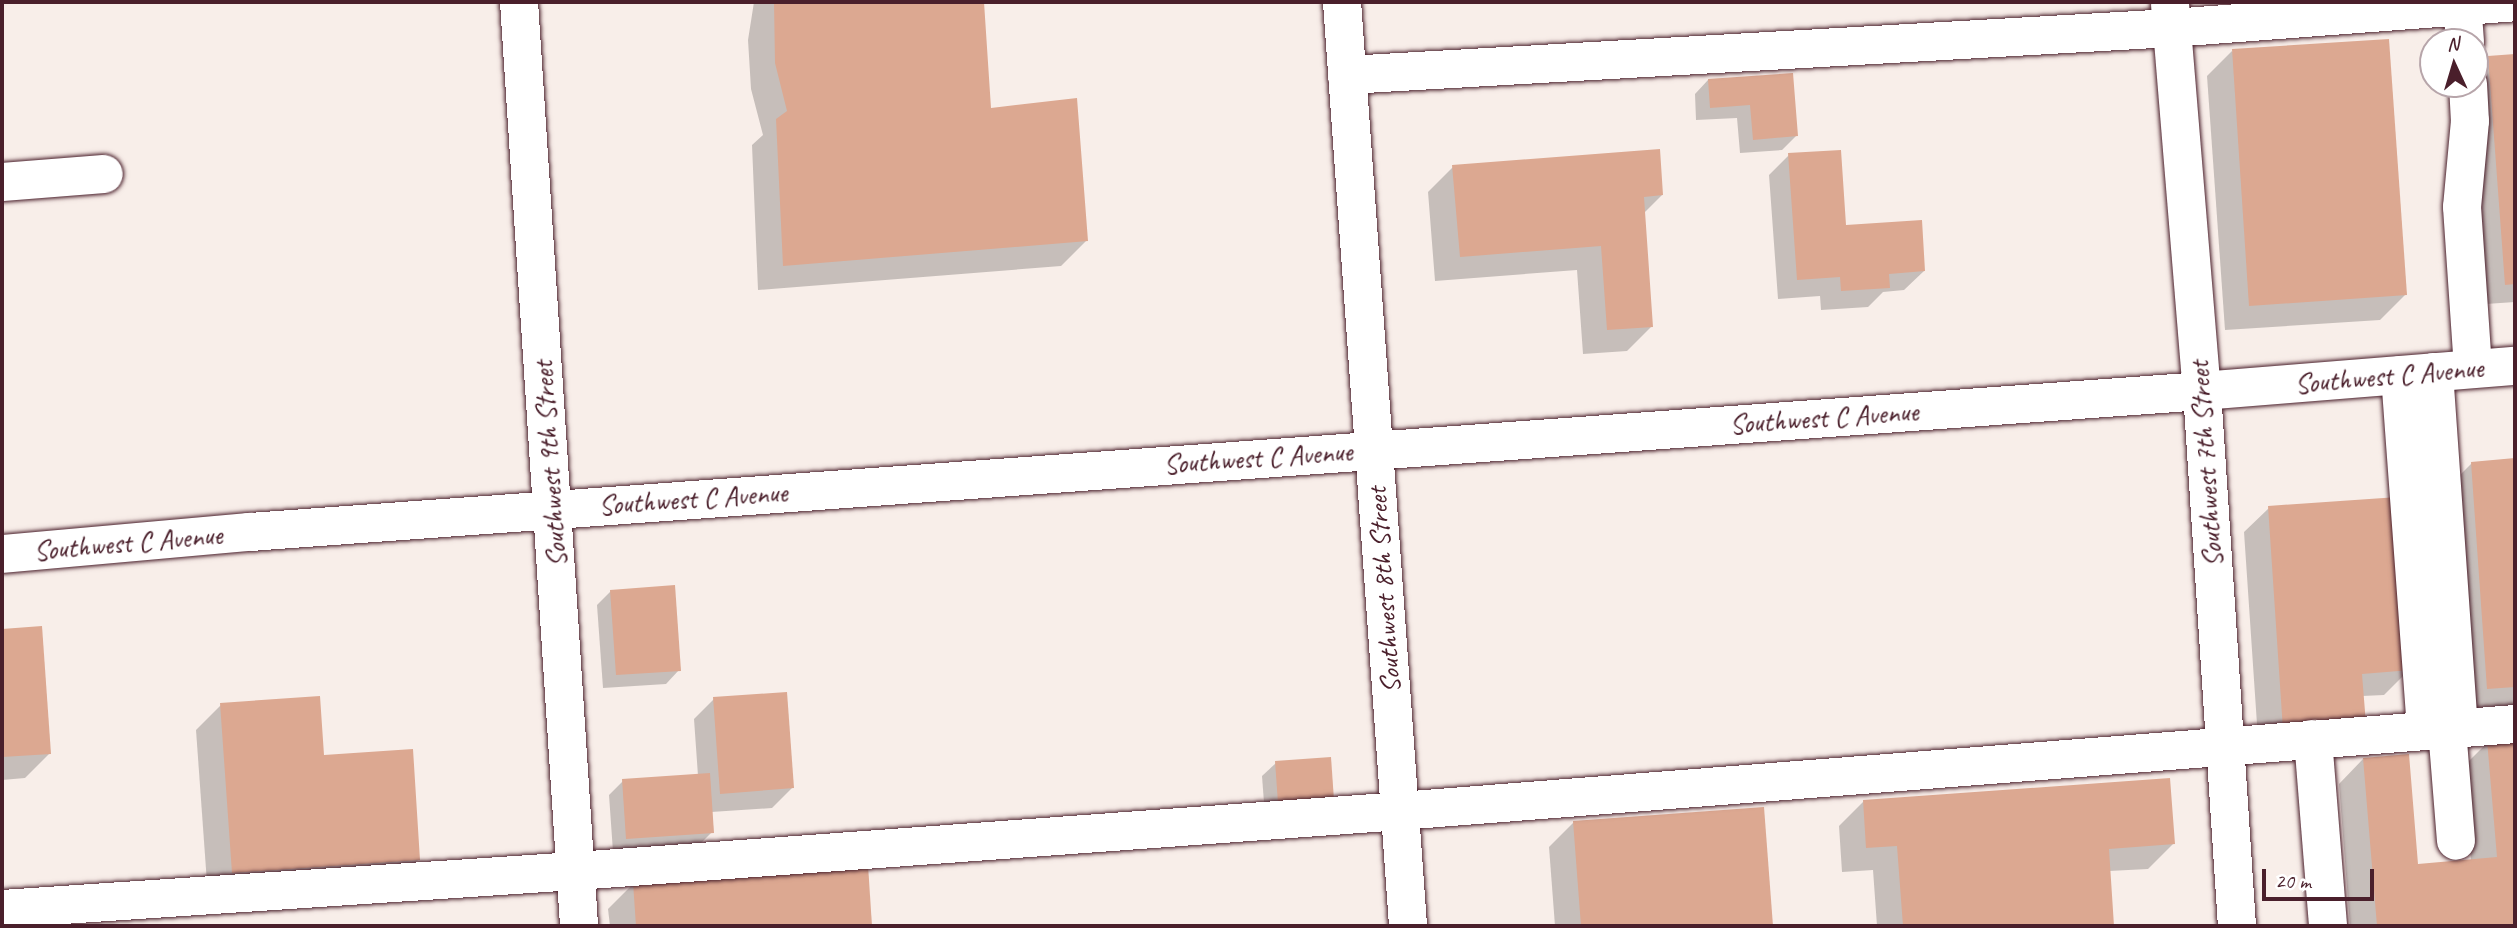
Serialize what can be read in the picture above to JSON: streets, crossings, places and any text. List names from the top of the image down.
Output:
{
  "streets": {
    "street": [
      "Southwest C Avenue",
      "Southwest 9th Street",
      "Southwest 7th Street",
      "Southwest 8th Street"
    ]
  },
  "crossings": [
    ["Southwest C Avenue", "Southwest 9th Street"],
    ["Southwest C Avenue", "Southwest 7th Street"],
    ["Southwest C Avenue", "Southwest 8th Street"]
  ],
  "scale_bar": "20 m",
  "north": "top"
}
